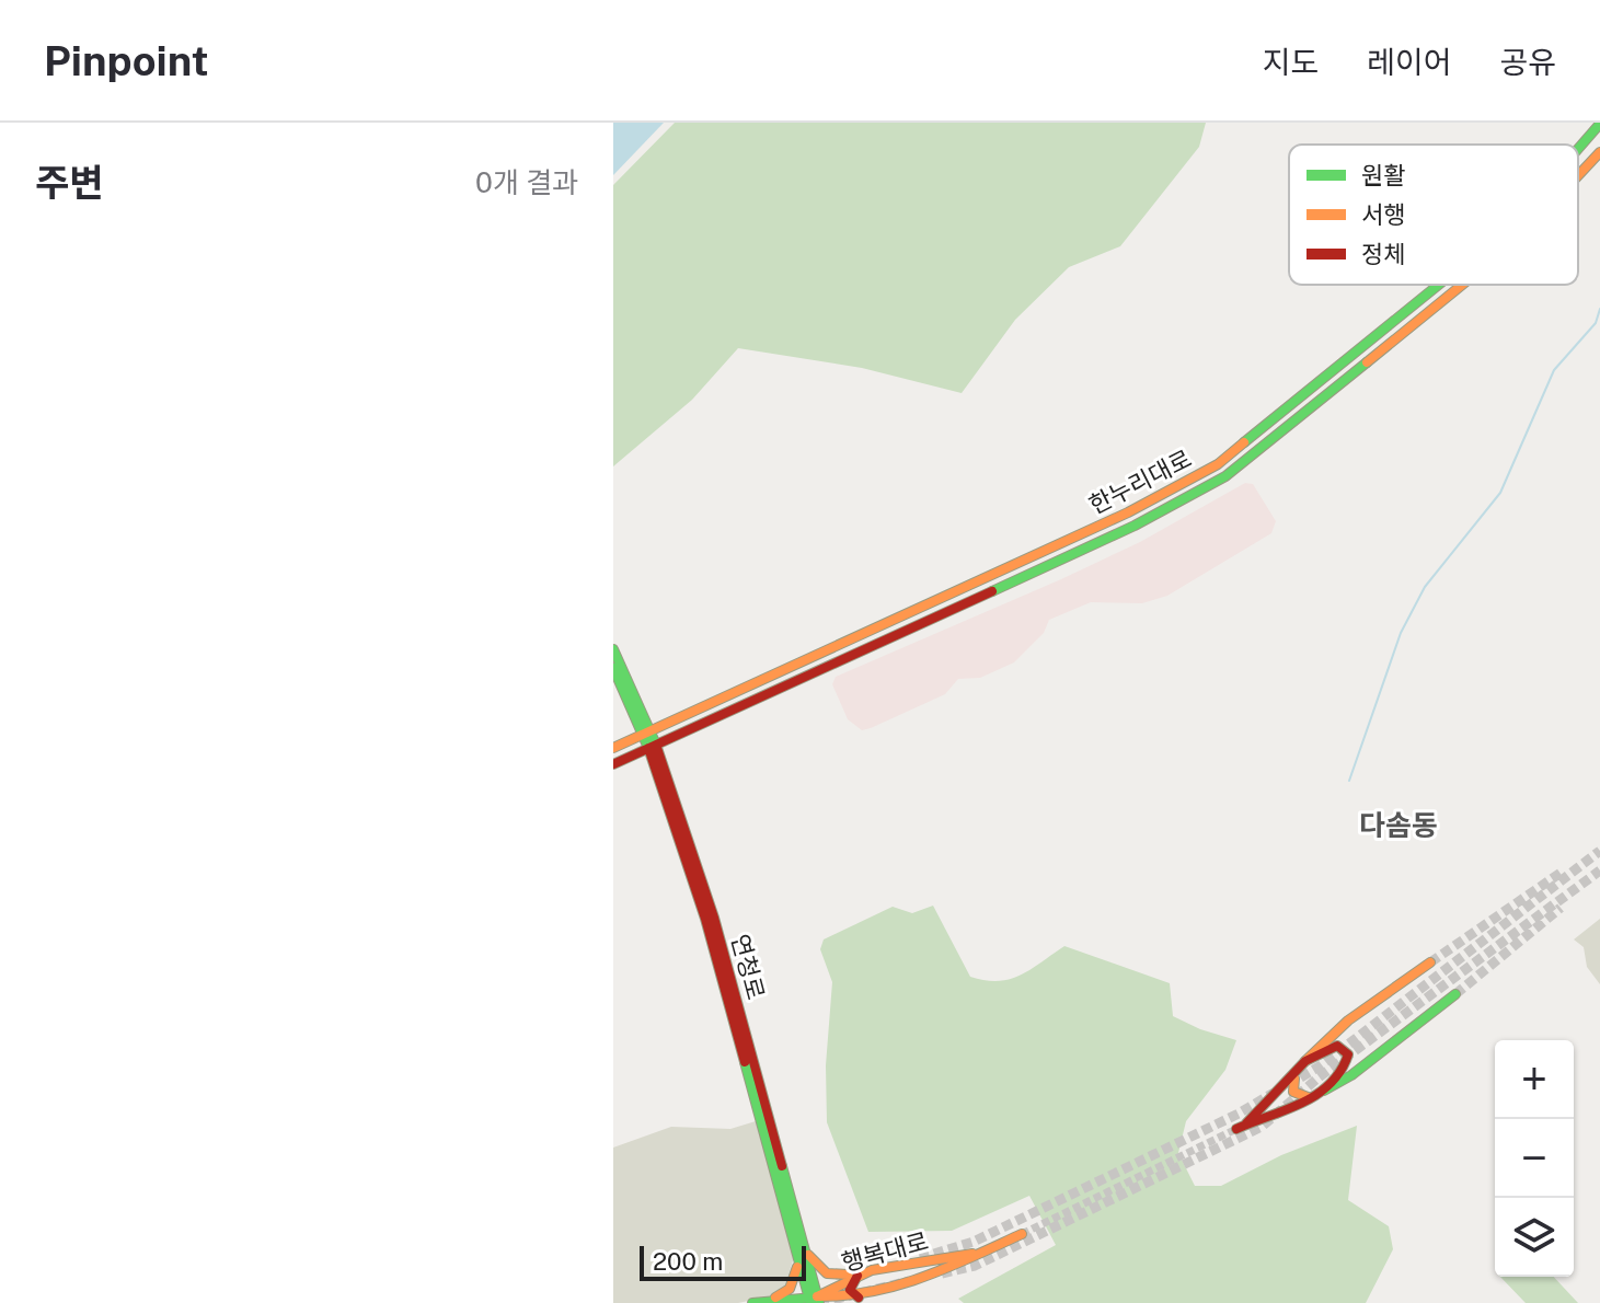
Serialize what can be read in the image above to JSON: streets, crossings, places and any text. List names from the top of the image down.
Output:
{
  "streets": {
    "main road": ["한누리대로", "연청로", "행복대로"]
  },
  "crossings": [
    ["한누리대로", "연청로"],
    ["연청로", "행복대로"]
  ],
  "districts": ["다솜동"],
  "legend": ["원활", "서행", "정체"],
  "scale_bar": "200 m",
  "page": {
    "header": "Pinpoint",
    "nav": ["지도", "레이어", "공유"],
    "heading": ["주변", "0개 결과"],
    "map_buttons": ["+", "−"],
    "scale": "200 m"
  }
}
